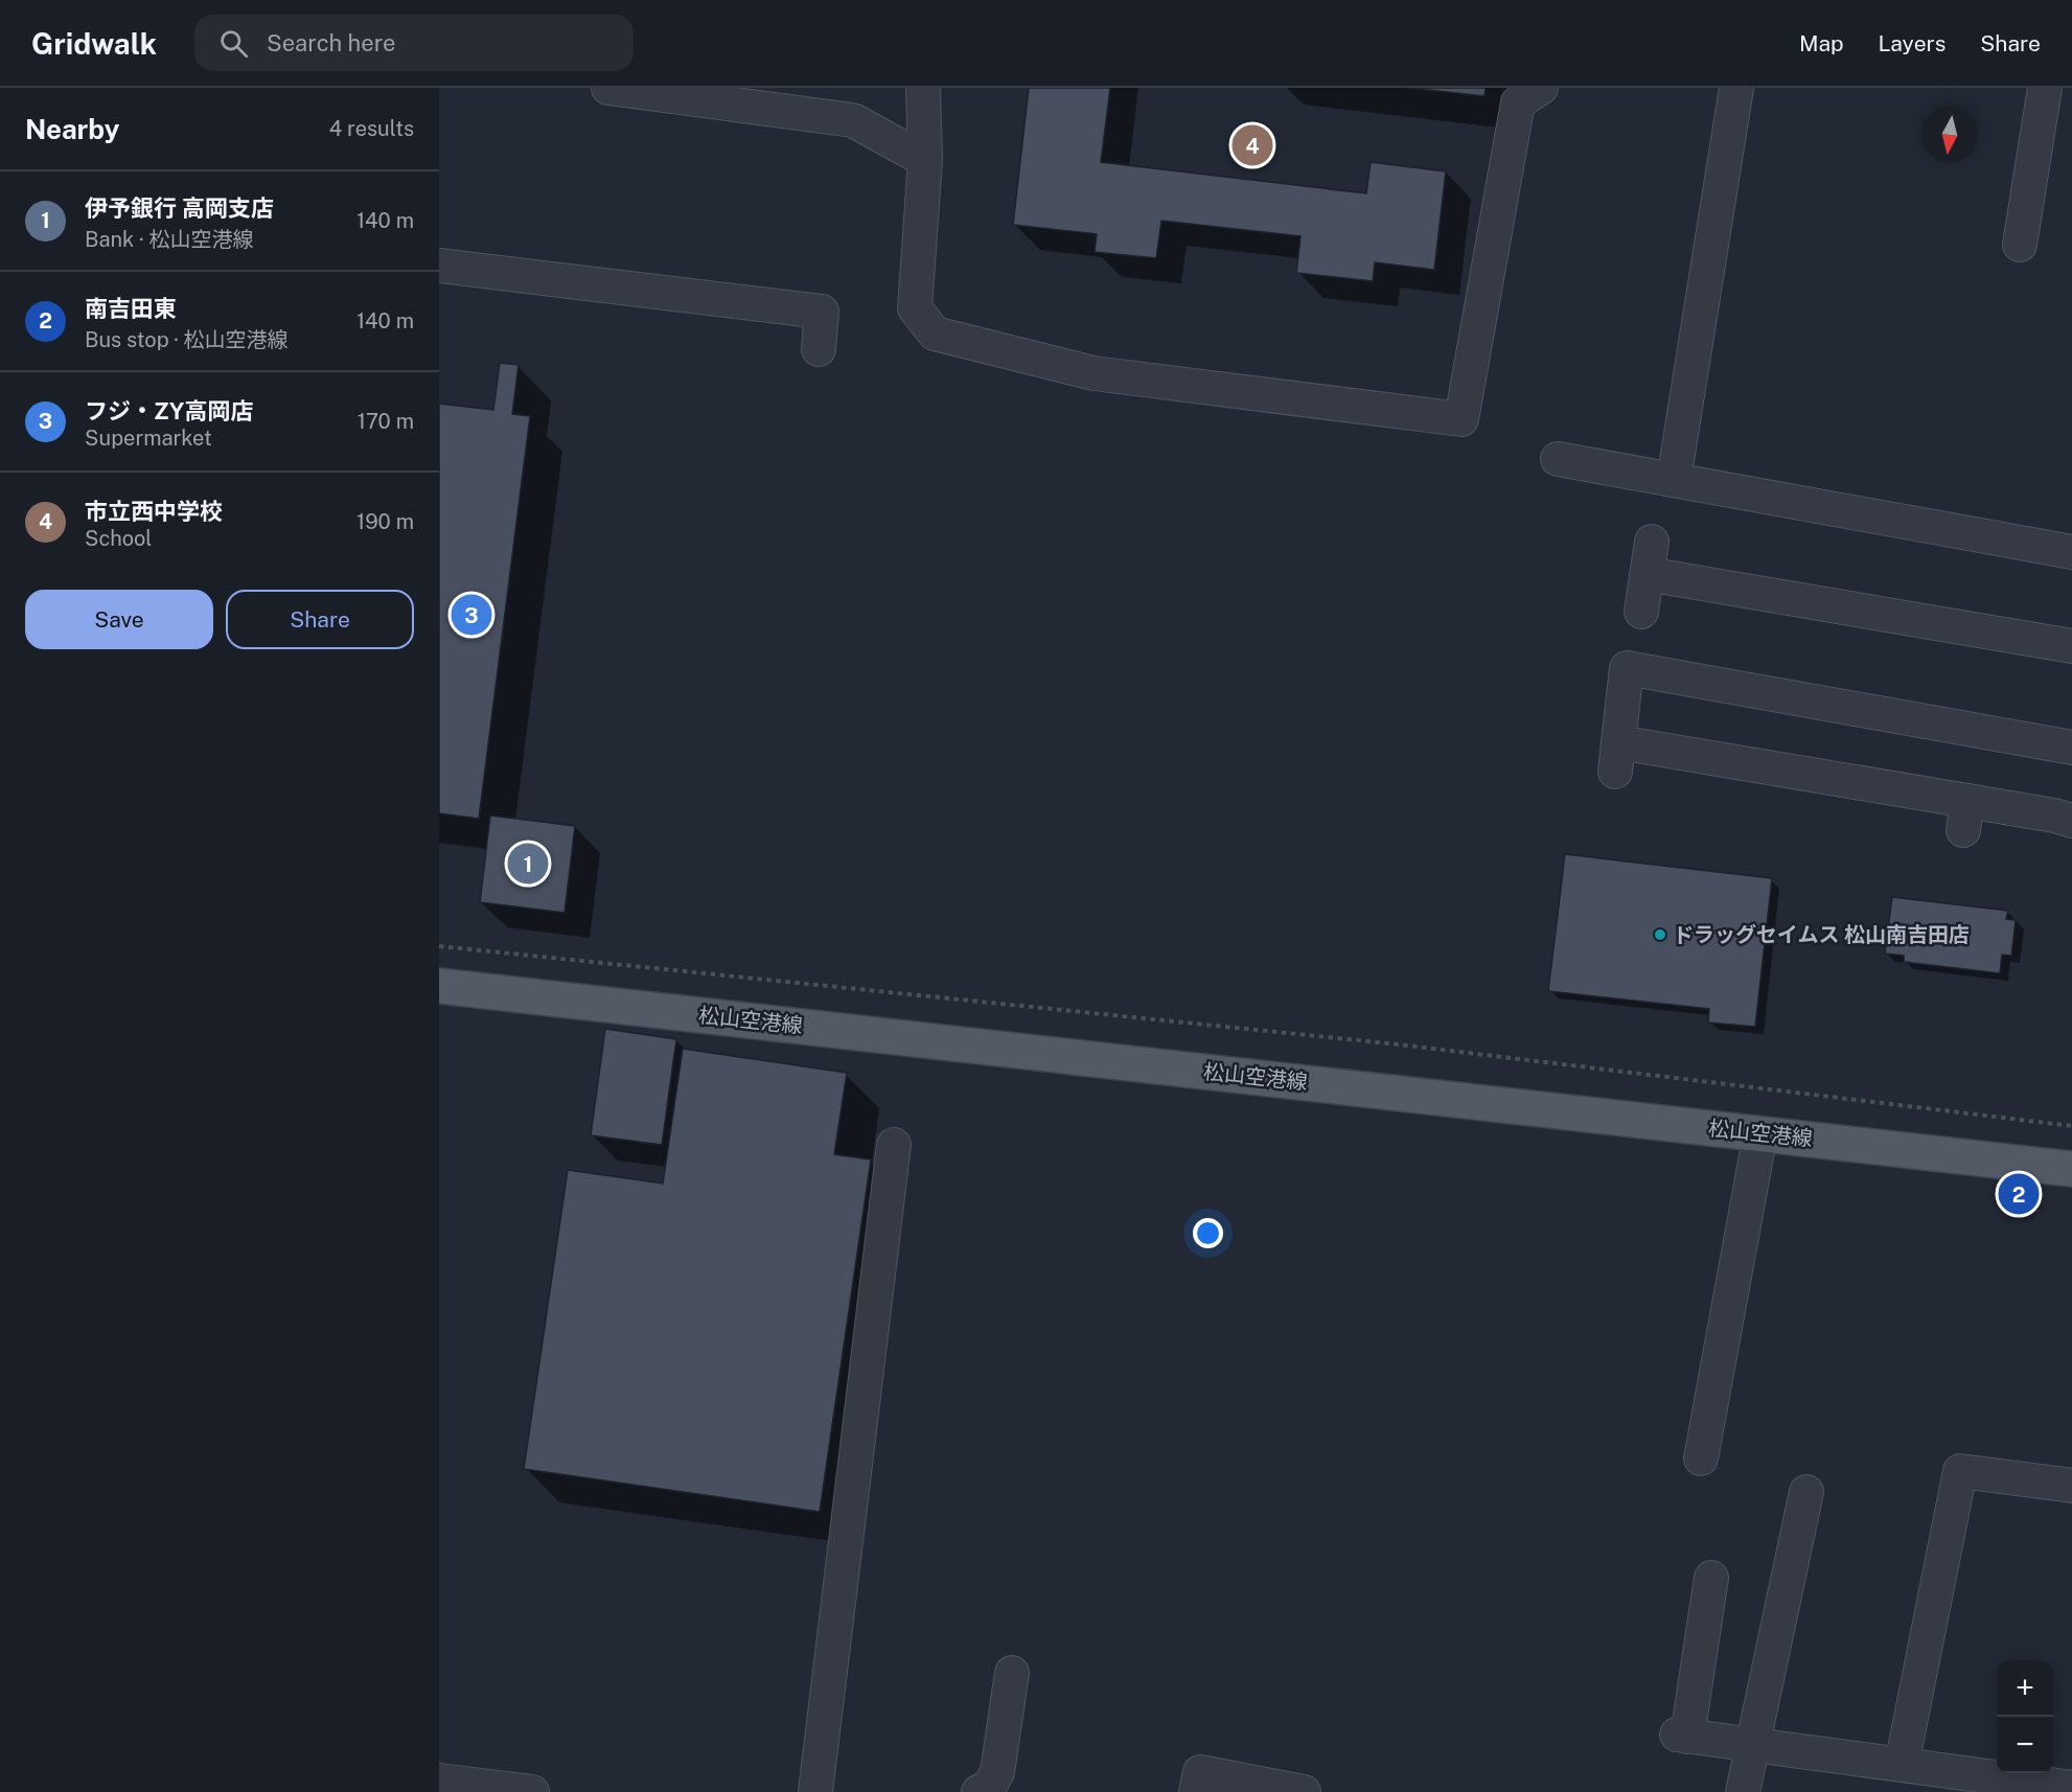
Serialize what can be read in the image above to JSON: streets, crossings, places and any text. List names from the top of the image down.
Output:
{
  "streets": {
    "main road": ["松山空港線"]
  },
  "places": ["ドラッグセイムス 松山南吉田店"],
  "north": "bottom",
  "page": {
    "header": "Gridwalk",
    "search": "Search here",
    "nav": ["Map", "Layers", "Share"],
    "heading": ["Nearby", "4 results"],
    "pins": [
      "4",
      "3",
      "1",
      "2"
    ],
    "list": [
      {
        "mark": "1",
        "name": "伊予銀行 高岡支店",
        "note": "Bank · 松山空港線",
        "value": "140 m"
      },
      {
        "mark": "2",
        "name": "南吉田東",
        "note": "Bus stop · 松山空港線",
        "value": "140 m"
      },
      {
        "mark": "3",
        "name": "フジ・ZY高岡店",
        "note": "Supermarket",
        "value": "170 m"
      },
      {
        "mark": "4",
        "name": "市立西中学校",
        "note": "School",
        "value": "190 m"
      }
    ],
    "buttons": ["Save", "Share"],
    "map_buttons": ["+", "−"]
  }
}
